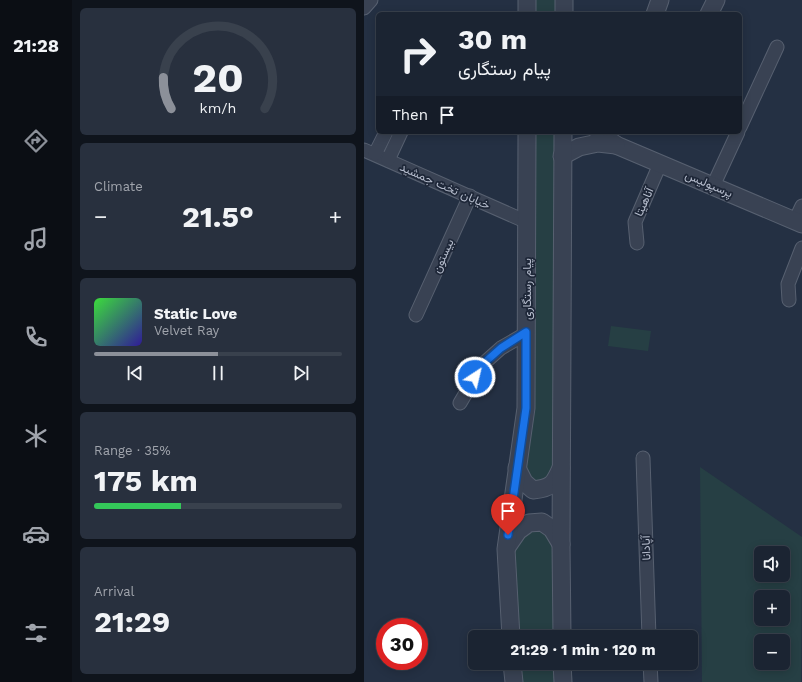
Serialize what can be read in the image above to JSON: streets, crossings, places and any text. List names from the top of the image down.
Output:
{
  "streets": {
    "street": [
      "پرسپولیس",
      "خیابان تخت جمشید",
      "آناهیتا",
      "بیستون",
      "پیام رستگاری",
      "آپادانا"
    ]
  },
  "crossings": [
    ["پرسپولیس", "آناهیتا"],
    ["خیابان تخت جمشید", "بیستون"],
    ["خیابان تخت جمشید", "پیام رستگاری"]
  ],
  "page": {
    "tabs": "21:28",
    "turn": ["30 m", "پیام رستگاری"],
    "then": "Then",
    "tile": [
      "Climate",
      ["Range · 35%", "175 km"],
      ["Arrival", "21:29"]
    ],
    "heat": ["−", "21.5°", "+"],
    "song": ["Static Love", "Velvet Ray"],
    "map_buttons": ["+", "−"],
    "limit": "30",
    "trip": "21:29 · 1 min · 120 m",
    "gauge": ["20", "km/h"]
  }
}
